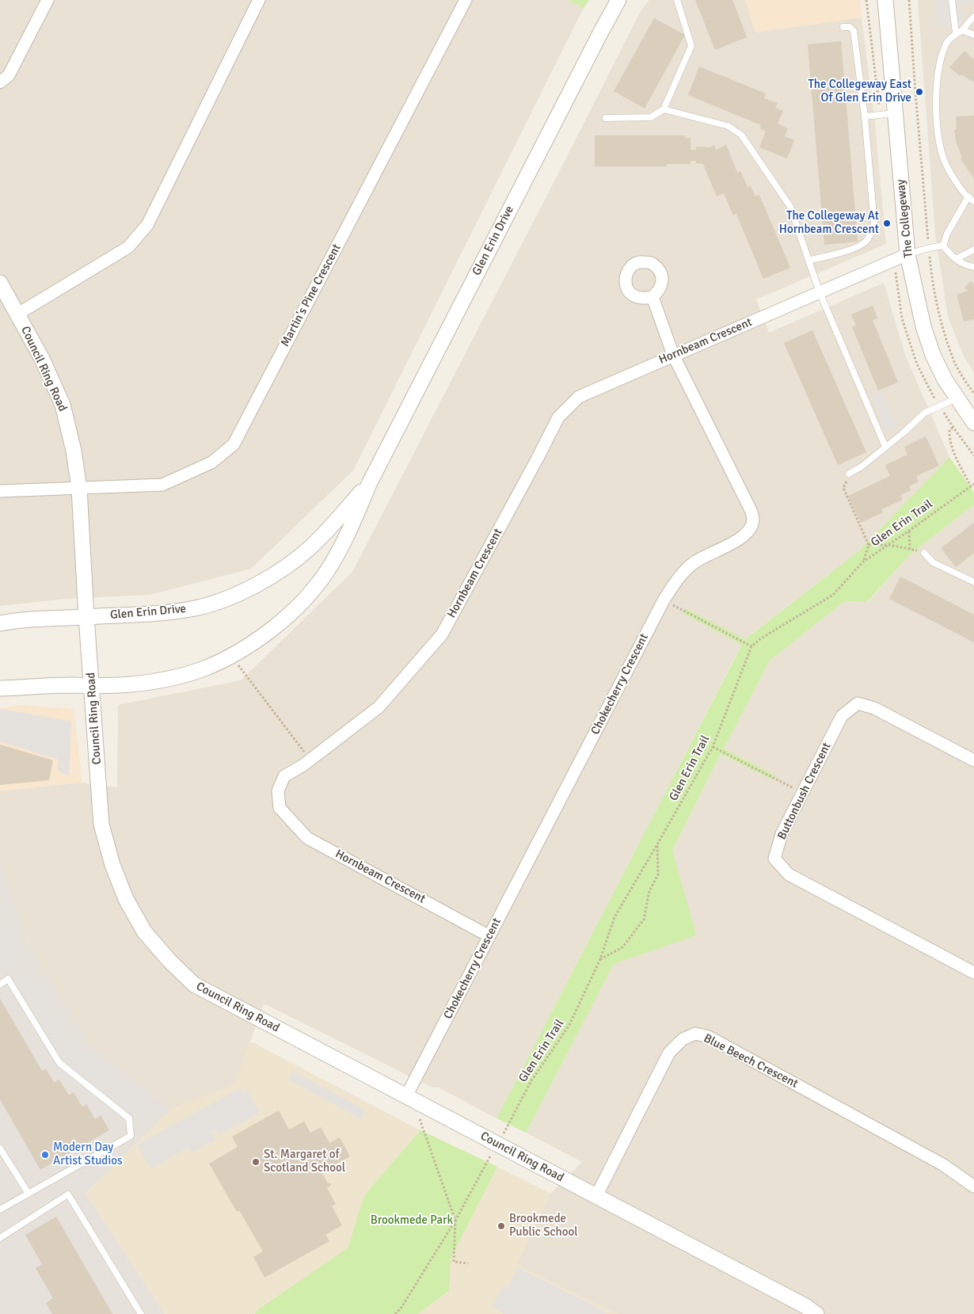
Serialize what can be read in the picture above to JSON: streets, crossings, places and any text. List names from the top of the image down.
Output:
{
  "streets": {
    "street": [
      "The Collegeway",
      "Glen Erin Drive",
      "Martin's Pine Crescent",
      "Hornbeam Crescent",
      "Council Ring Road",
      "Chokecherry Crescent",
      "Buttonbush Crescent",
      "Blue Beech Crescent"
    ],
    "path": ["Glen Erin Trail"]
  },
  "crossings": [
    ["The Collegeway", "Hornbeam Crescent"],
    ["Glen Erin Drive", "Council Ring Road"],
    ["Martin's Pine Crescent", "Council Ring Road"],
    ["Hornbeam Crescent", "Chokecherry Crescent"],
    ["Council Ring Road", "Chokecherry Crescent"],
    ["Council Ring Road", "Blue Beech Crescent"]
  ],
  "parks": ["Brookmede Park"],
  "places": [
    "The Collegeway East Of Glen Erin Drive",
    "The Collegeway At Hornbeam Crescent",
    "Modern Day Artist Studios",
    "St. Margaret of Scotland School",
    "Brookmede Public School"
  ]
}
